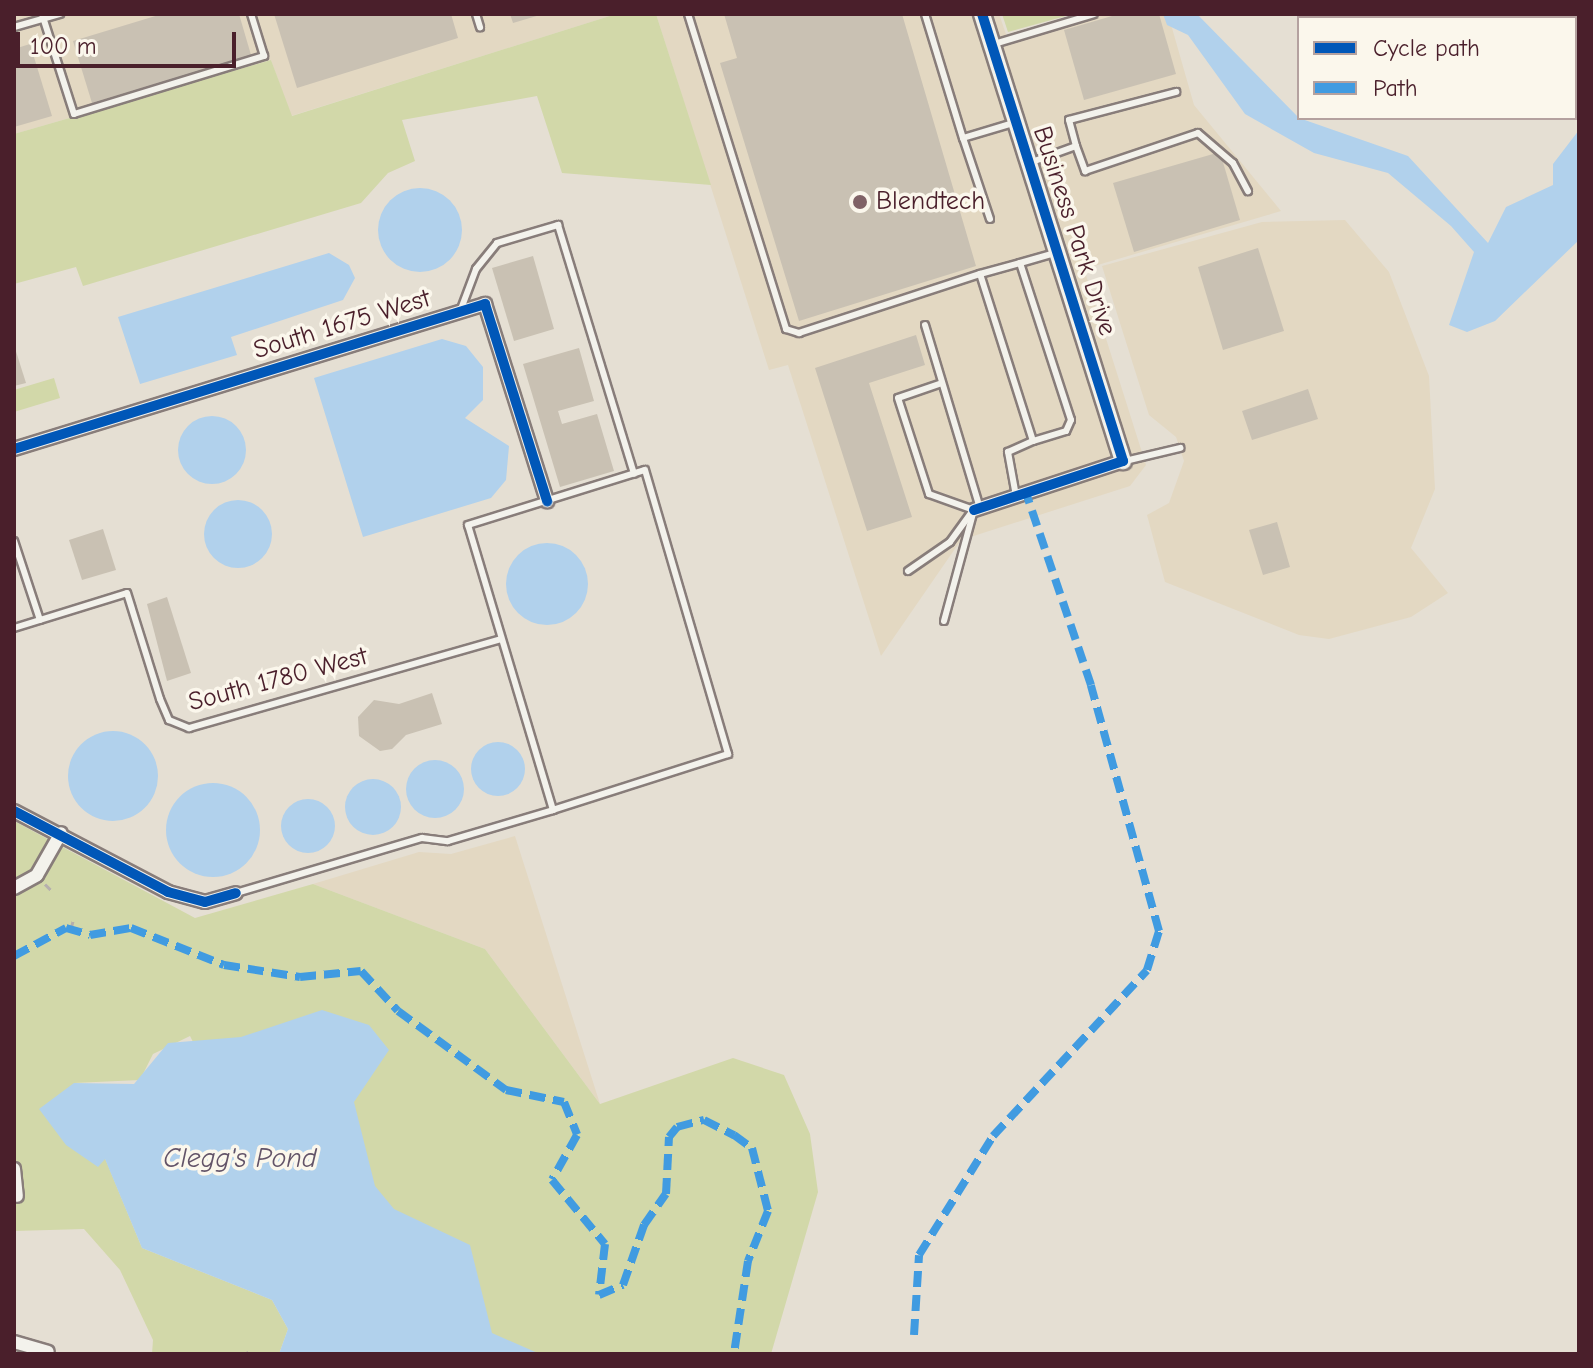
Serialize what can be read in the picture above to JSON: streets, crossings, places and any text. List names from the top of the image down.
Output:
{
  "streets": {
    "street": ["Business Park Drive", "South 1675 West"],
    "lane": ["South 1780 West"]
  },
  "water": ["Clegg's Pond"],
  "places": ["Blendtech"],
  "legend": ["Cycle path", "Path"],
  "scale_bar": "100 m"
}
